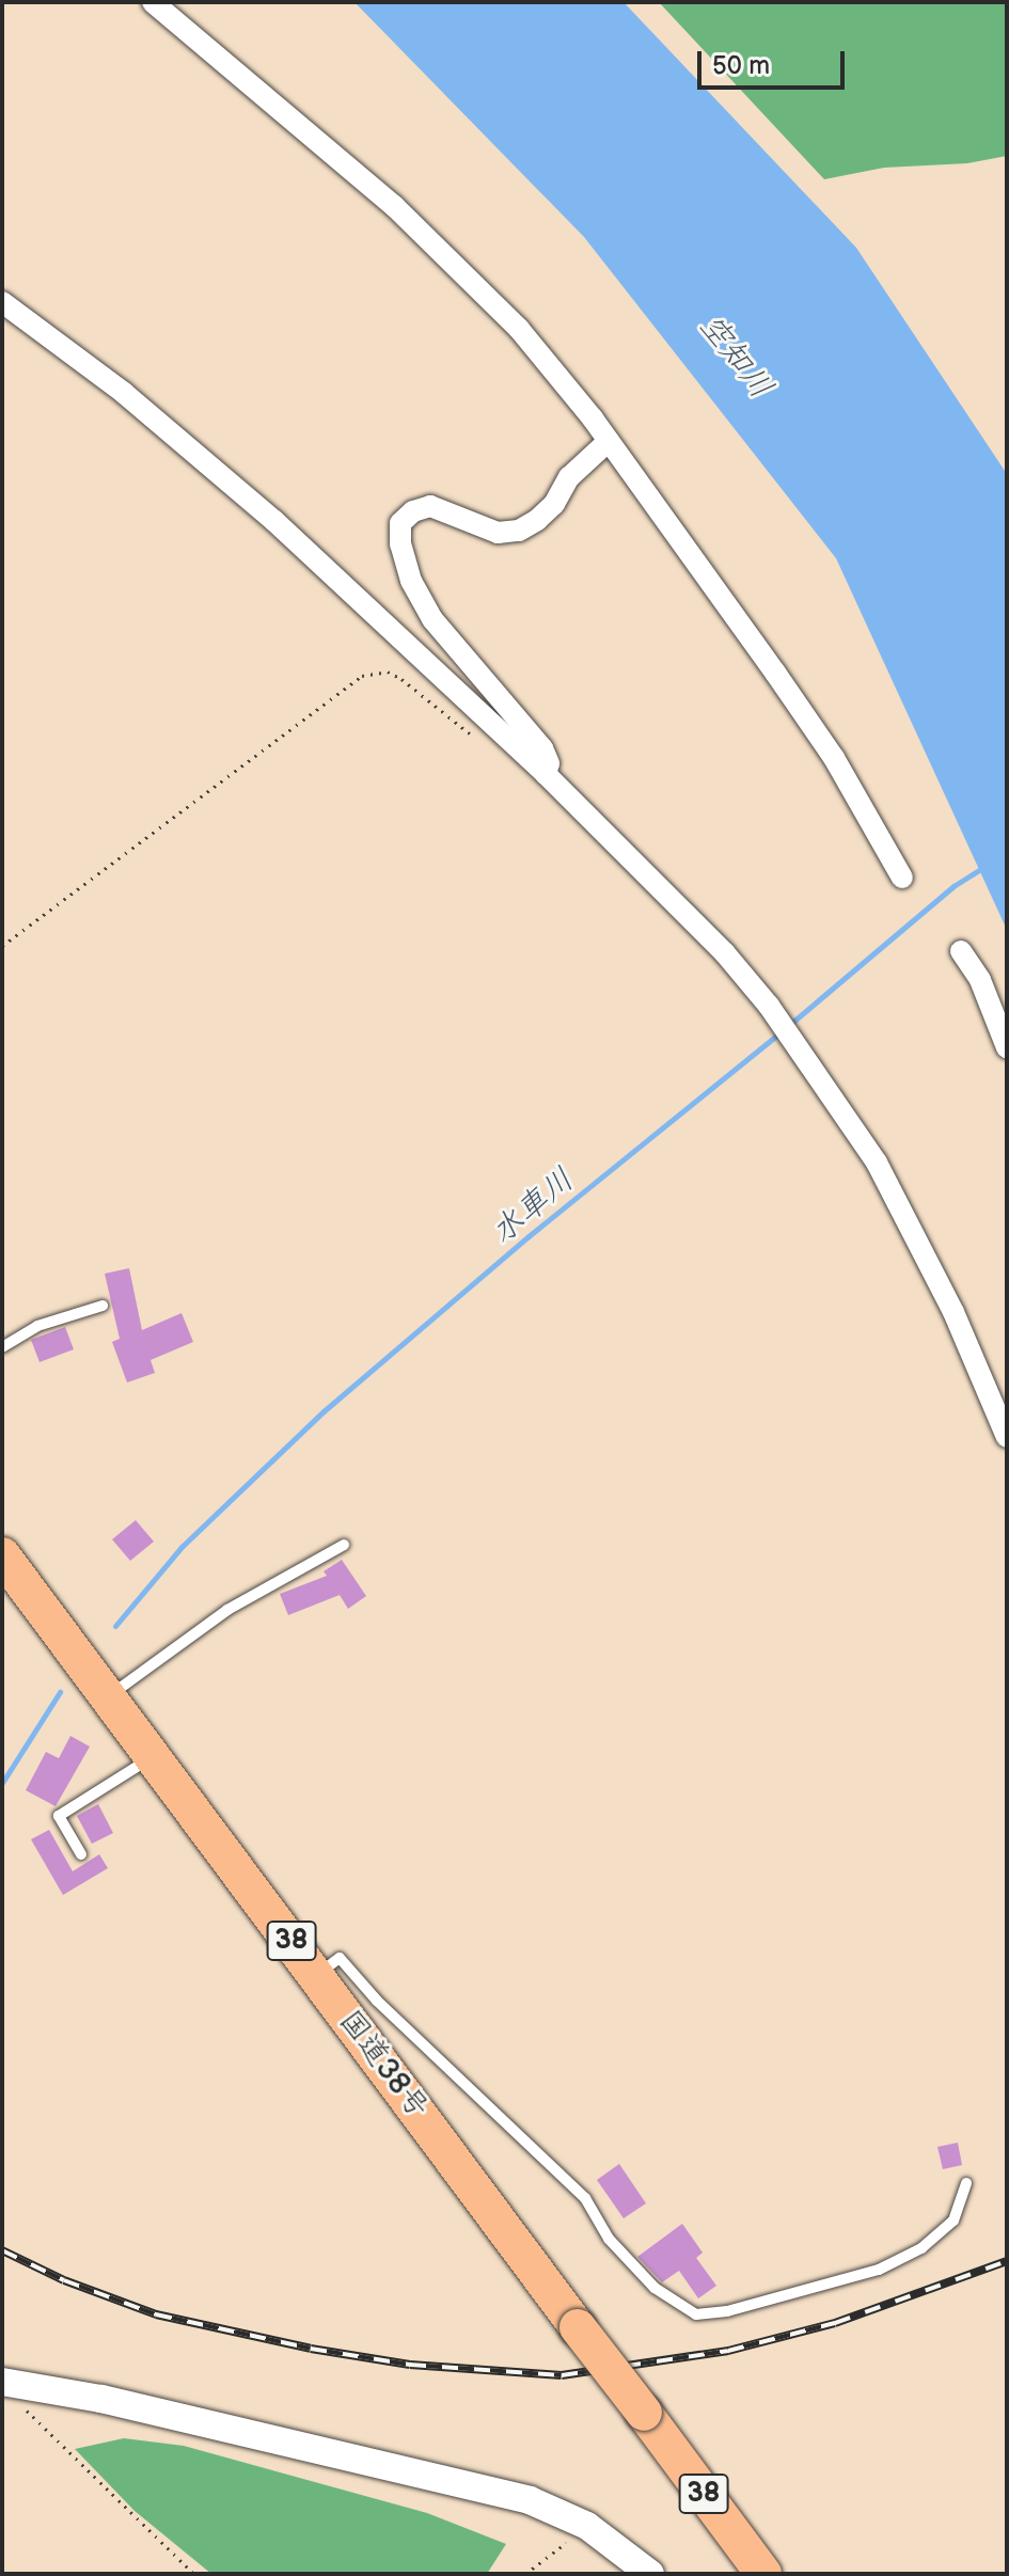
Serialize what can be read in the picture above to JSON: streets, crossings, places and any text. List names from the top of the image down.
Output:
{
  "streets": {
    "highway": ["38", "国道38号"]
  },
  "water": ["空知川", "水車川"],
  "scale_bar": "50 m"
}
